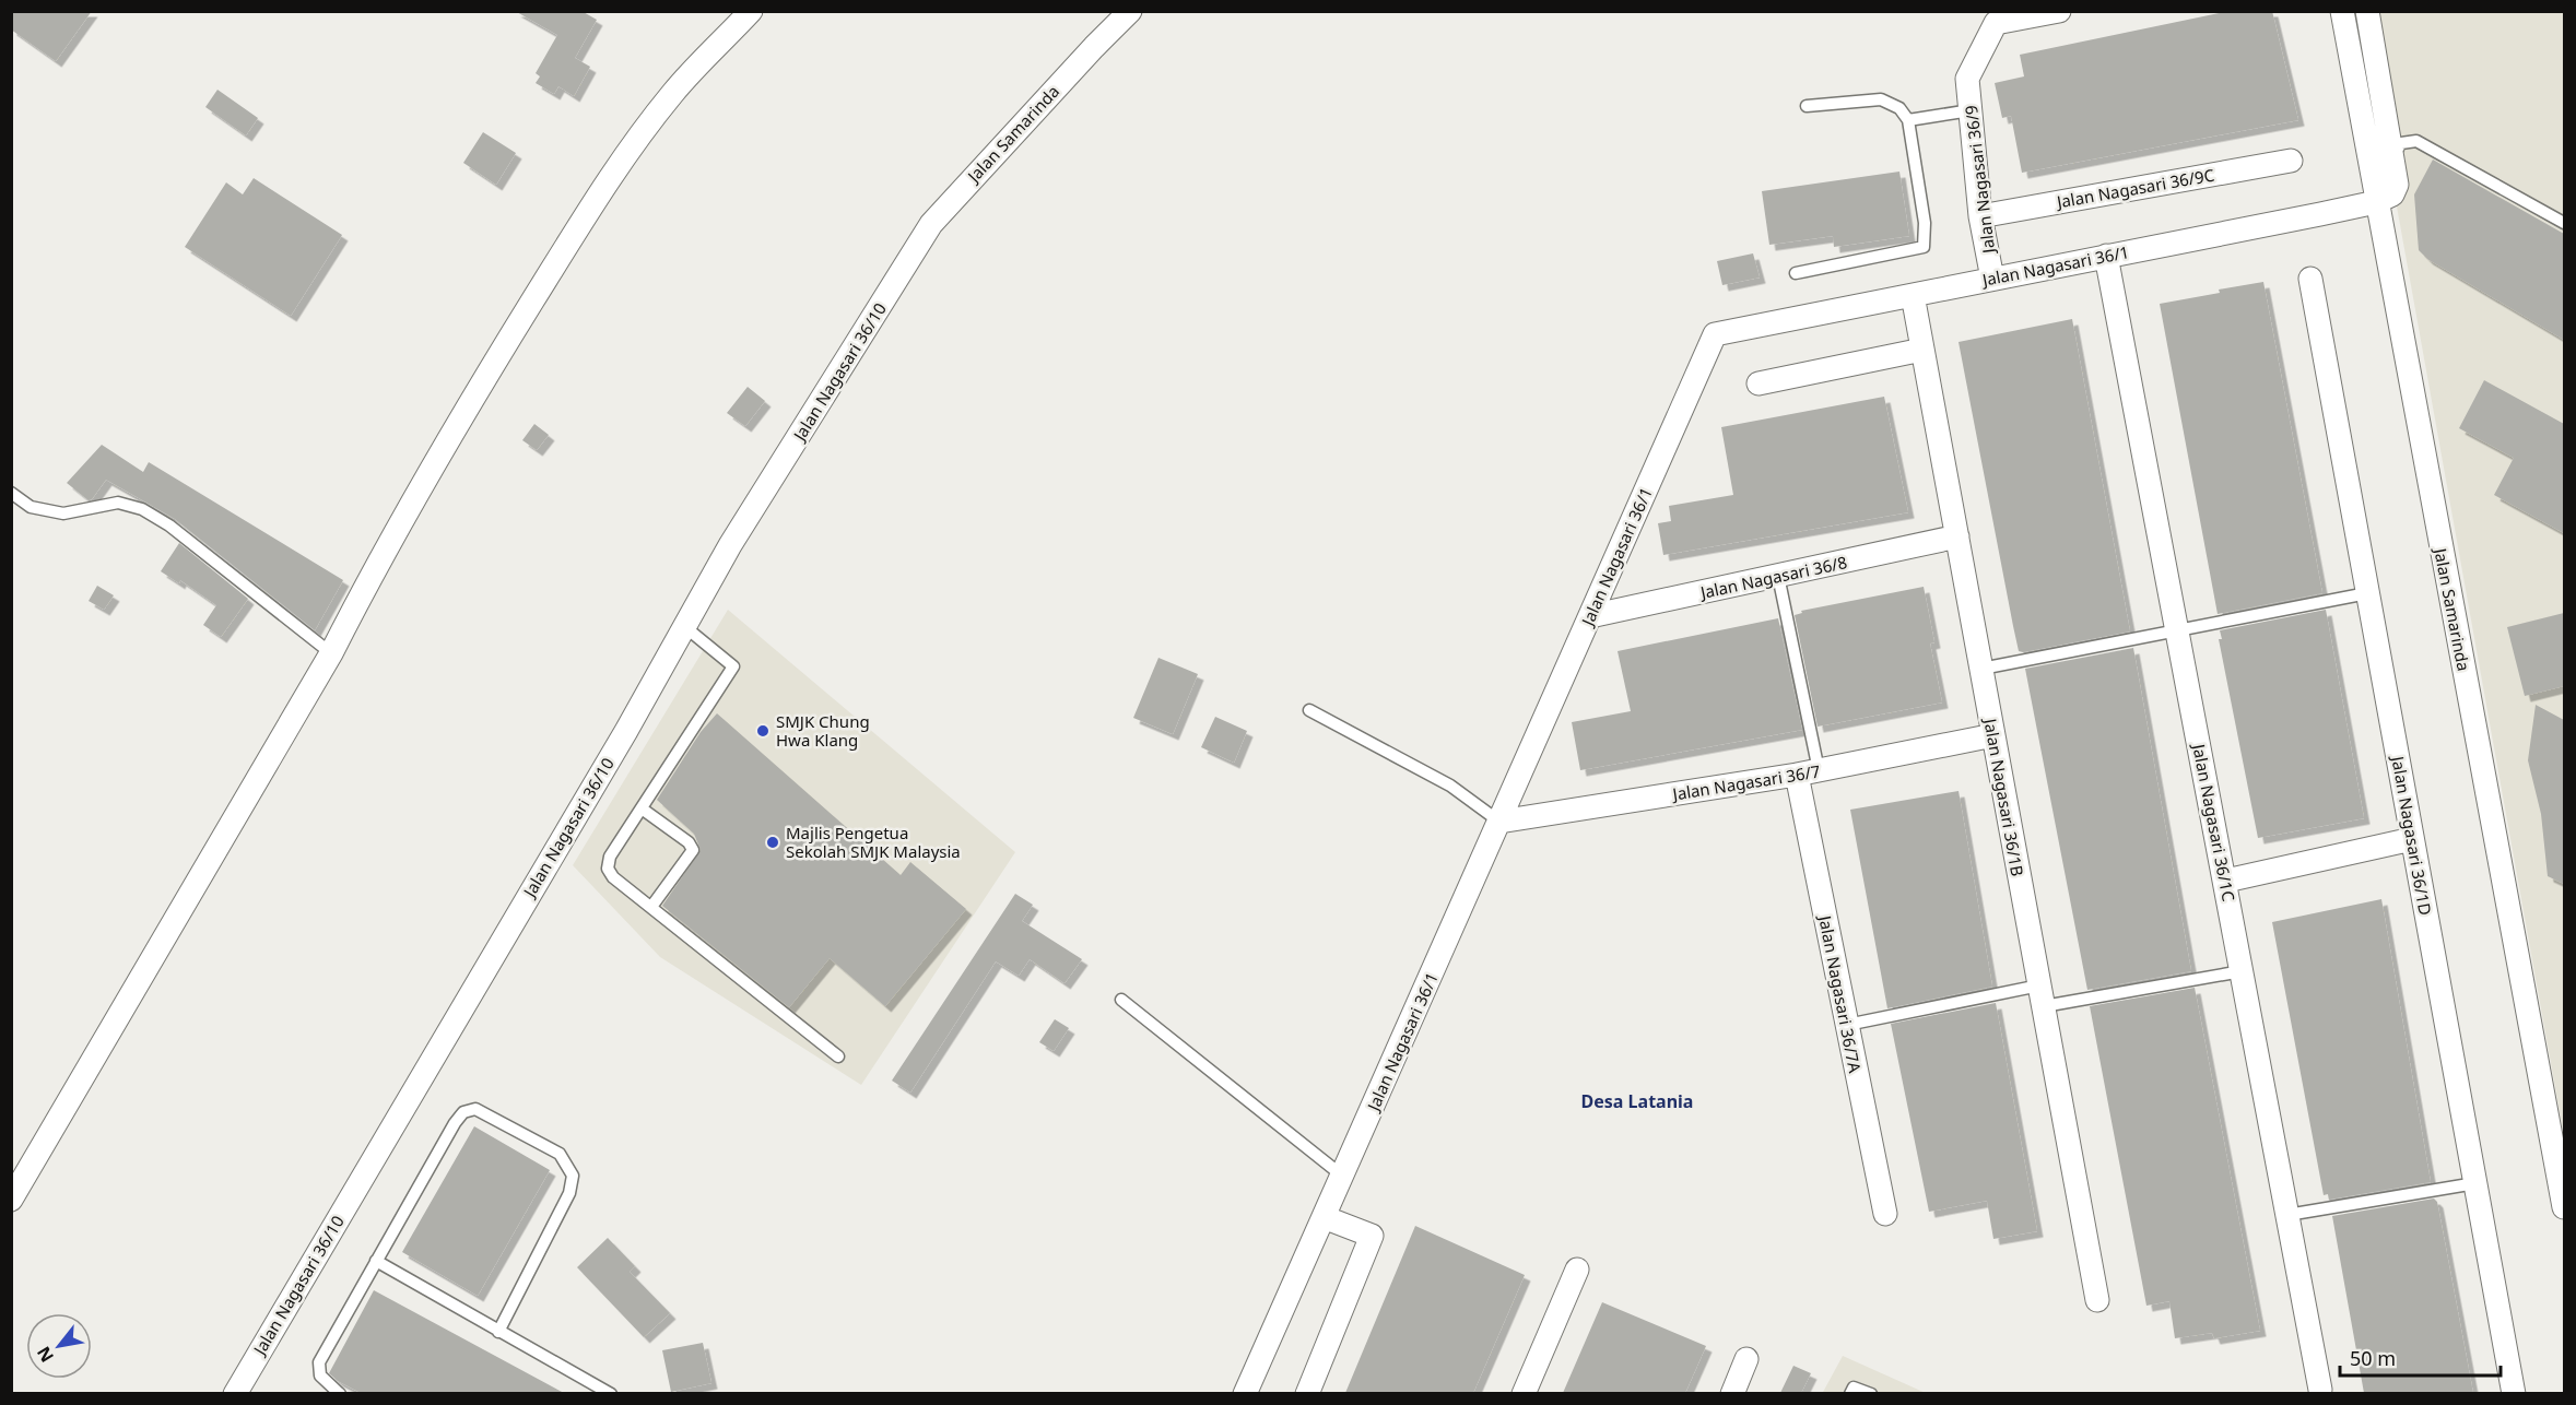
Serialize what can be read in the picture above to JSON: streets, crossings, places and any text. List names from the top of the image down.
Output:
{
  "streets": {
    "street": [
      "Jalan Samarinda",
      "Jalan Nagasari 36/9",
      "Jalan Nagasari 36/9C",
      "Jalan Nagasari 36/1",
      "Jalan Nagasari 36/10",
      "Jalan Nagasari 36/8",
      "Jalan Nagasari 36/7",
      "Jalan Nagasari 36/1B",
      "Jalan Nagasari 36/1C",
      "Jalan Nagasari 36/1D",
      "Jalan Nagasari 36/7A"
    ]
  },
  "crossings": [
    ["Jalan Samarinda", "Jalan Nagasari 36/1"],
    ["Jalan Samarinda", "Jalan Nagasari 36/10"],
    ["Jalan Nagasari 36/9", "Jalan Nagasari 36/9C"],
    ["Jalan Nagasari 36/9", "Jalan Nagasari 36/1"],
    ["Jalan Nagasari 36/1", "Jalan Nagasari 36/8"],
    ["Jalan Nagasari 36/1", "Jalan Nagasari 36/7"],
    ["Jalan Nagasari 36/1", "Jalan Nagasari 36/1B"],
    ["Jalan Nagasari 36/1", "Jalan Nagasari 36/1C"],
    ["Jalan Nagasari 36/8", "Jalan Nagasari 36/1B"],
    ["Jalan Nagasari 36/7", "Jalan Nagasari 36/1B"],
    ["Jalan Nagasari 36/7", "Jalan Nagasari 36/7A"]
  ],
  "districts": ["Desa Latania"],
  "places": ["SMJK Chung Hwa Klang", "Majlis Pengetua Sekolah SMJK Malaysia"],
  "scale_bar": "50 m",
  "north": "bottom left"
}
